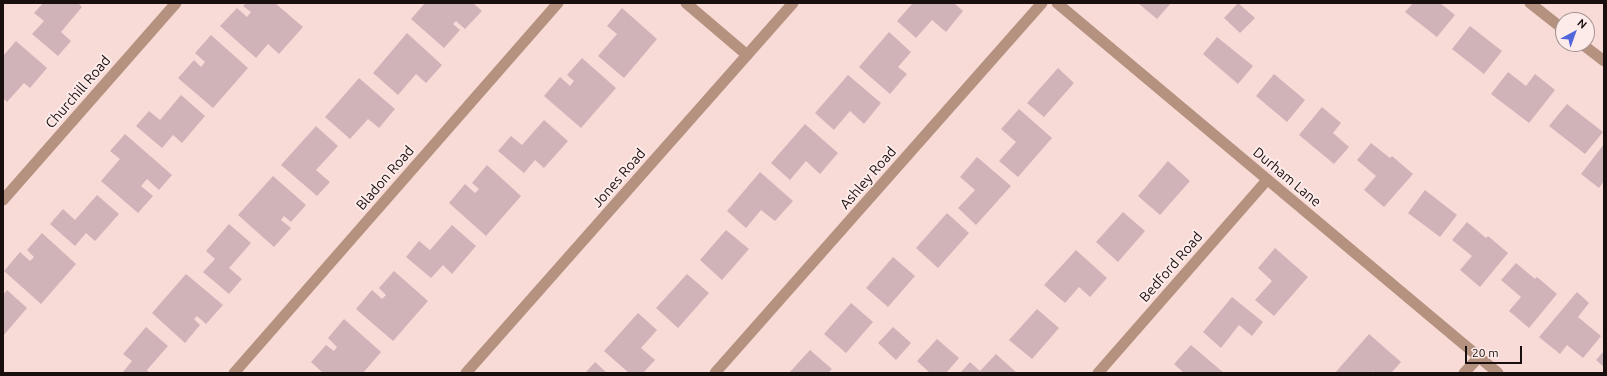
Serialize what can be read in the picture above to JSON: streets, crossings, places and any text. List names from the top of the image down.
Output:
{
  "streets": {
    "street": [
      "Churchill Road",
      "Durham Lane",
      "Bladon Road",
      "Jones Road",
      "Ashley Road",
      "Bedford Road"
    ]
  },
  "crossings": [
    ["Durham Lane", "Bedford Road"]
  ],
  "scale_bar": "20 m",
  "north": "top right"
}
